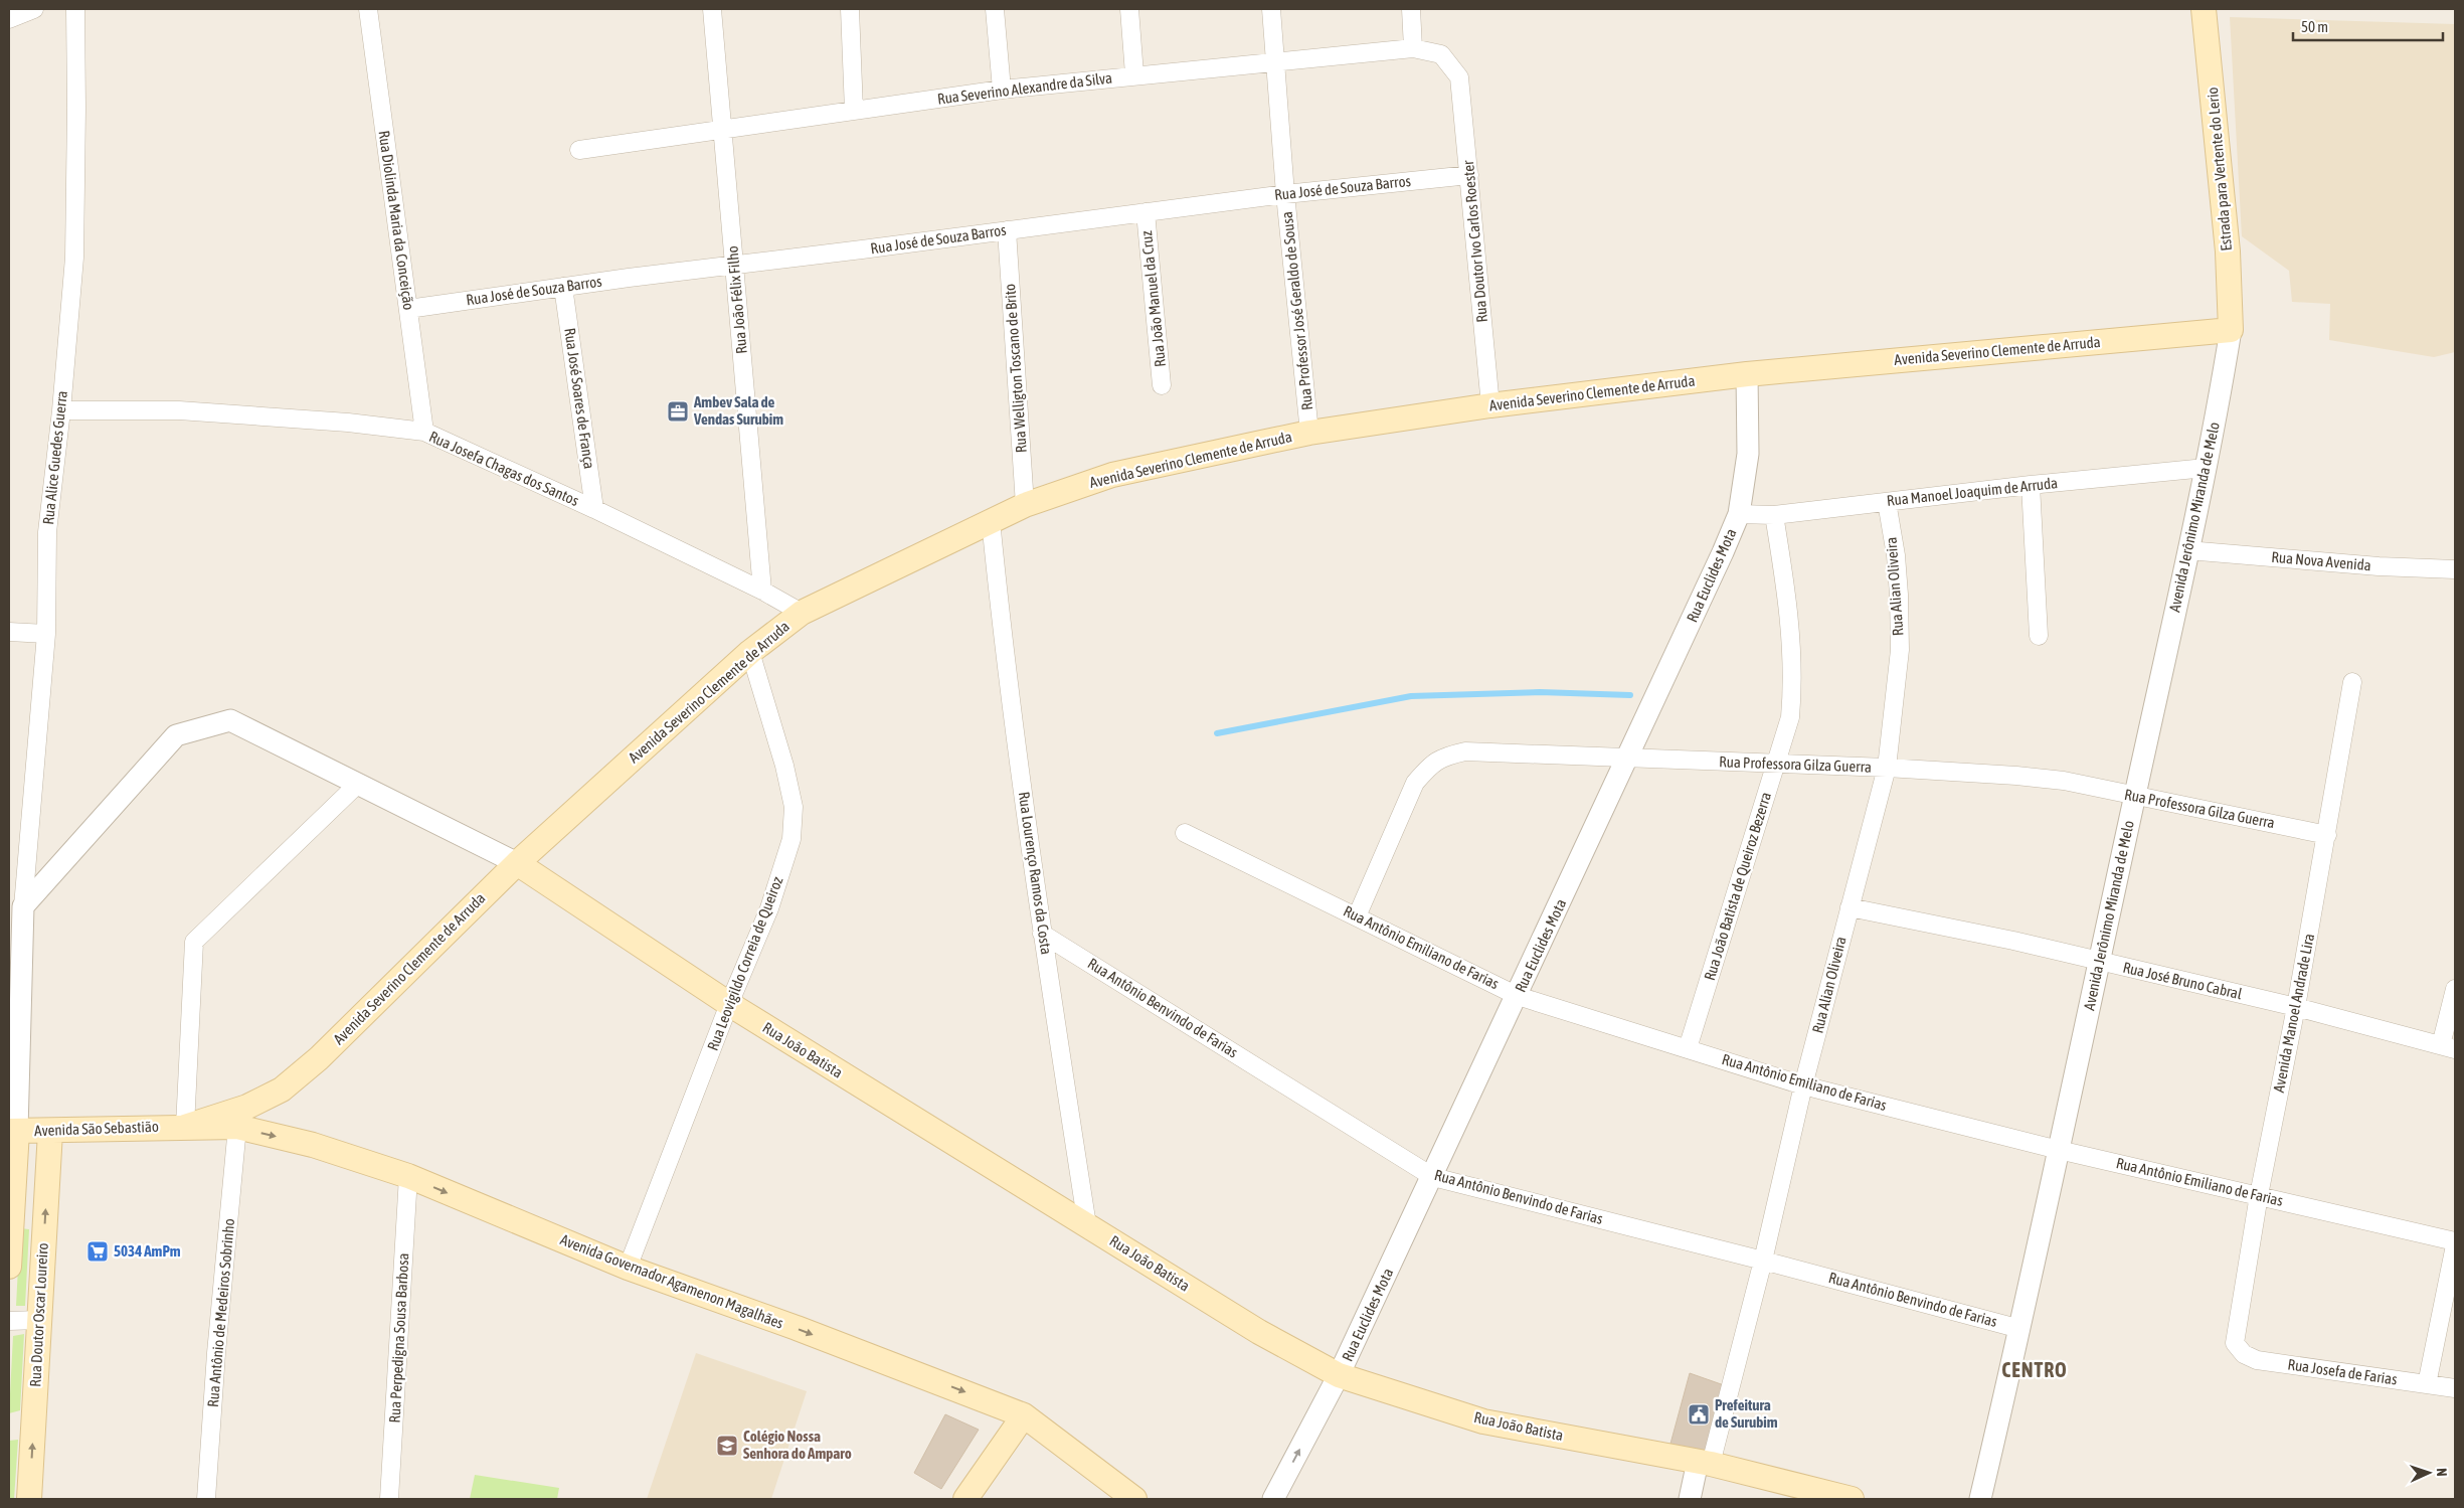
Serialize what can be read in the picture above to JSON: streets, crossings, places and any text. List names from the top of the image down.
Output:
{
  "streets": {
    "main road": [
      "Estrada para Vertente do Lerio",
      "Avenida Severino Clemente de Arruda",
      "Rua João Batista",
      "Avenida São Sebastião",
      "Avenida Governador Agamenon Magalhães",
      "Rua Doutor Oscar Loureiro"
    ],
    "street": [
      "Rua Severino Alexandre da Silva",
      "Rua José de Souza Barros",
      "Rua Diolinda Maria da Conceição",
      "Rua Doutor Ivo Carlos Roester",
      "Rua João Manuel da Cruz",
      "Rua João Félix Filho",
      "Rua Professor José Geraldo de Sousa",
      "Rua Welligton Toscano de Brito",
      "Rua José Soares de França",
      "Rua Alice Guedes Guerra",
      "Rua Josefa Chagas dos Santos",
      "Rua Manoel Joaquim de Arruda",
      "Avenida Jerônimo Miranda de Melo",
      "Rua Nova Avenida",
      "Rua Euclides Mota",
      "Rua Alian Oliveira",
      "Rua Professora Gilza Guerra",
      "Rua Lourenço Ramos da Costa",
      "Rua João Batista de Queiroz Bezerra",
      "Rua Antônio Emiliano de Farias",
      "Rua Leovigildo Correia de Queiroz",
      "Rua José Bruno Cabral",
      "Rua Antônio Benvindo de Farias",
      "Avenida Manoel Andrade Lira",
      "Rua Antônio de Medeiros Sobrinho",
      "Rua Perpedigna Sousa Barbosa",
      "Rua Josefa de Farias"
    ]
  },
  "crossings": [
    ["Rua Severino Alexandre da Silva", "Rua Doutor Ivo Carlos Roester"],
    ["Rua Severino Alexandre da Silva", "Rua João Félix Filho"],
    ["Rua Severino Alexandre da Silva", "Rua Professor José Geraldo de Sousa"],
    ["Estrada para Vertente do Lerio", "Avenida Severino Clemente de Arruda"],
    ["Estrada para Vertente do Lerio", "Avenida Jerônimo Miranda de Melo"],
    ["Rua José de Souza Barros", "Rua Diolinda Maria da Conceição"],
    ["Rua José de Souza Barros", "Rua Doutor Ivo Carlos Roester"],
    ["Rua José de Souza Barros", "Rua João Manuel da Cruz"],
    ["Rua José de Souza Barros", "Rua João Félix Filho"],
    ["Rua José de Souza Barros", "Rua Professor José Geraldo de Sousa"],
    ["Rua José de Souza Barros", "Rua Welligton Toscano de Brito"],
    ["Rua José de Souza Barros", "Rua José Soares de França"],
    ["Rua Diolinda Maria da Conceição", "Rua Josefa Chagas dos Santos"],
    ["Rua Doutor Ivo Carlos Roester", "Avenida Severino Clemente de Arruda"],
    ["Rua João Félix Filho", "Rua Josefa Chagas dos Santos"],
    ["Rua Professor José Geraldo de Sousa", "Avenida Severino Clemente de Arruda"],
    ["Avenida Severino Clemente de Arruda", "Rua Welligton Toscano de Brito"],
    ["Avenida Severino Clemente de Arruda", "Rua Josefa Chagas dos Santos"],
    ["Avenida Severino Clemente de Arruda", "Avenida Jerônimo Miranda de Melo"],
    ["Avenida Severino Clemente de Arruda", "Rua Euclides Mota"],
    ["Avenida Severino Clemente de Arruda", "Rua Lourenço Ramos da Costa"],
    ["Avenida Severino Clemente de Arruda", "Rua Leovigildo Correia de Queiroz"],
    ["Avenida Severino Clemente de Arruda", "Rua João Batista"],
    ["Avenida Severino Clemente de Arruda", "Avenida São Sebastião"],
    ["Avenida Severino Clemente de Arruda", "Avenida Governador Agamenon Magalhães"],
    ["Rua José Soares de França", "Rua Josefa Chagas dos Santos"],
    ["Rua Alice Guedes Guerra", "Rua Josefa Chagas dos Santos"],
    ["Rua Manoel Joaquim de Arruda", "Avenida Jerônimo Miranda de Melo"],
    ["Rua Manoel Joaquim de Arruda", "Rua Euclides Mota"],
    ["Rua Manoel Joaquim de Arruda", "Rua Alian Oliveira"],
    ["Rua Manoel Joaquim de Arruda", "Rua João Batista de Queiroz Bezerra"],
    ["Avenida Jerônimo Miranda de Melo", "Rua Nova Avenida"],
    ["Avenida Jerônimo Miranda de Melo", "Rua Professora Gilza Guerra"],
    ["Avenida Jerônimo Miranda de Melo", "Rua Antônio Emiliano de Farias"],
    ["Avenida Jerônimo Miranda de Melo", "Rua José Bruno Cabral"],
    ["Avenida Jerônimo Miranda de Melo", "Rua Antônio Benvindo de Farias"],
    ["Rua Euclides Mota", "Rua Professora Gilza Guerra"],
    ["Rua Euclides Mota", "Rua Antônio Emiliano de Farias"],
    ["Rua Euclides Mota", "Rua Antônio Benvindo de Farias"],
    ["Rua Euclides Mota", "Rua João Batista"],
    ["Rua Alian Oliveira", "Rua Professora Gilza Guerra"],
    ["Rua Alian Oliveira", "Rua Antônio Emiliano de Farias"],
    ["Rua Alian Oliveira", "Rua José Bruno Cabral"],
    ["Rua Alian Oliveira", "Rua Antônio Benvindo de Farias"],
    ["Rua Alian Oliveira", "Rua João Batista"],
    ["Rua Professora Gilza Guerra", "Rua João Batista de Queiroz Bezerra"],
    ["Rua Professora Gilza Guerra", "Rua Antônio Emiliano de Farias"],
    ["Rua Professora Gilza Guerra", "Avenida Manoel Andrade Lira"],
    ["Rua Lourenço Ramos da Costa", "Rua Antônio Benvindo de Farias"],
    ["Rua Lourenço Ramos da Costa", "Rua João Batista"],
    ["Rua João Batista de Queiroz Bezerra", "Rua Antônio Emiliano de Farias"],
    ["Rua Antônio Emiliano de Farias", "Avenida Manoel Andrade Lira"],
    ["Rua Leovigildo Correia de Queiroz", "Rua João Batista"],
    ["Rua Leovigildo Correia de Queiroz", "Avenida Governador Agamenon Magalhães"],
    ["Rua José Bruno Cabral", "Avenida Manoel Andrade Lira"],
    ["Avenida Manoel Andrade Lira", "Rua Josefa de Farias"],
    ["Avenida São Sebastião", "Avenida Governador Agamenon Magalhães"],
    ["Avenida São Sebastião", "Rua Doutor Oscar Loureiro"],
    ["Avenida Governador Agamenon Magalhães", "Rua Antônio de Medeiros Sobrinho"],
    ["Avenida Governador Agamenon Magalhães", "Rua Perpedigna Sousa Barbosa"]
  ],
  "one_way": ["Avenida Governador Agamenon Magalhães"],
  "districts": ["CENTRO"],
  "places": {
    "office": ["Ambev Sala de Vendas Surubim"],
    "supermarket": ["5034 AmPm"],
    "public building": ["Prefeitura de Surubim"],
    "school or university": ["Colégio Nossa Senhora do Amparo"]
  },
  "scale_bar": "50 m",
  "north": "right"
}
